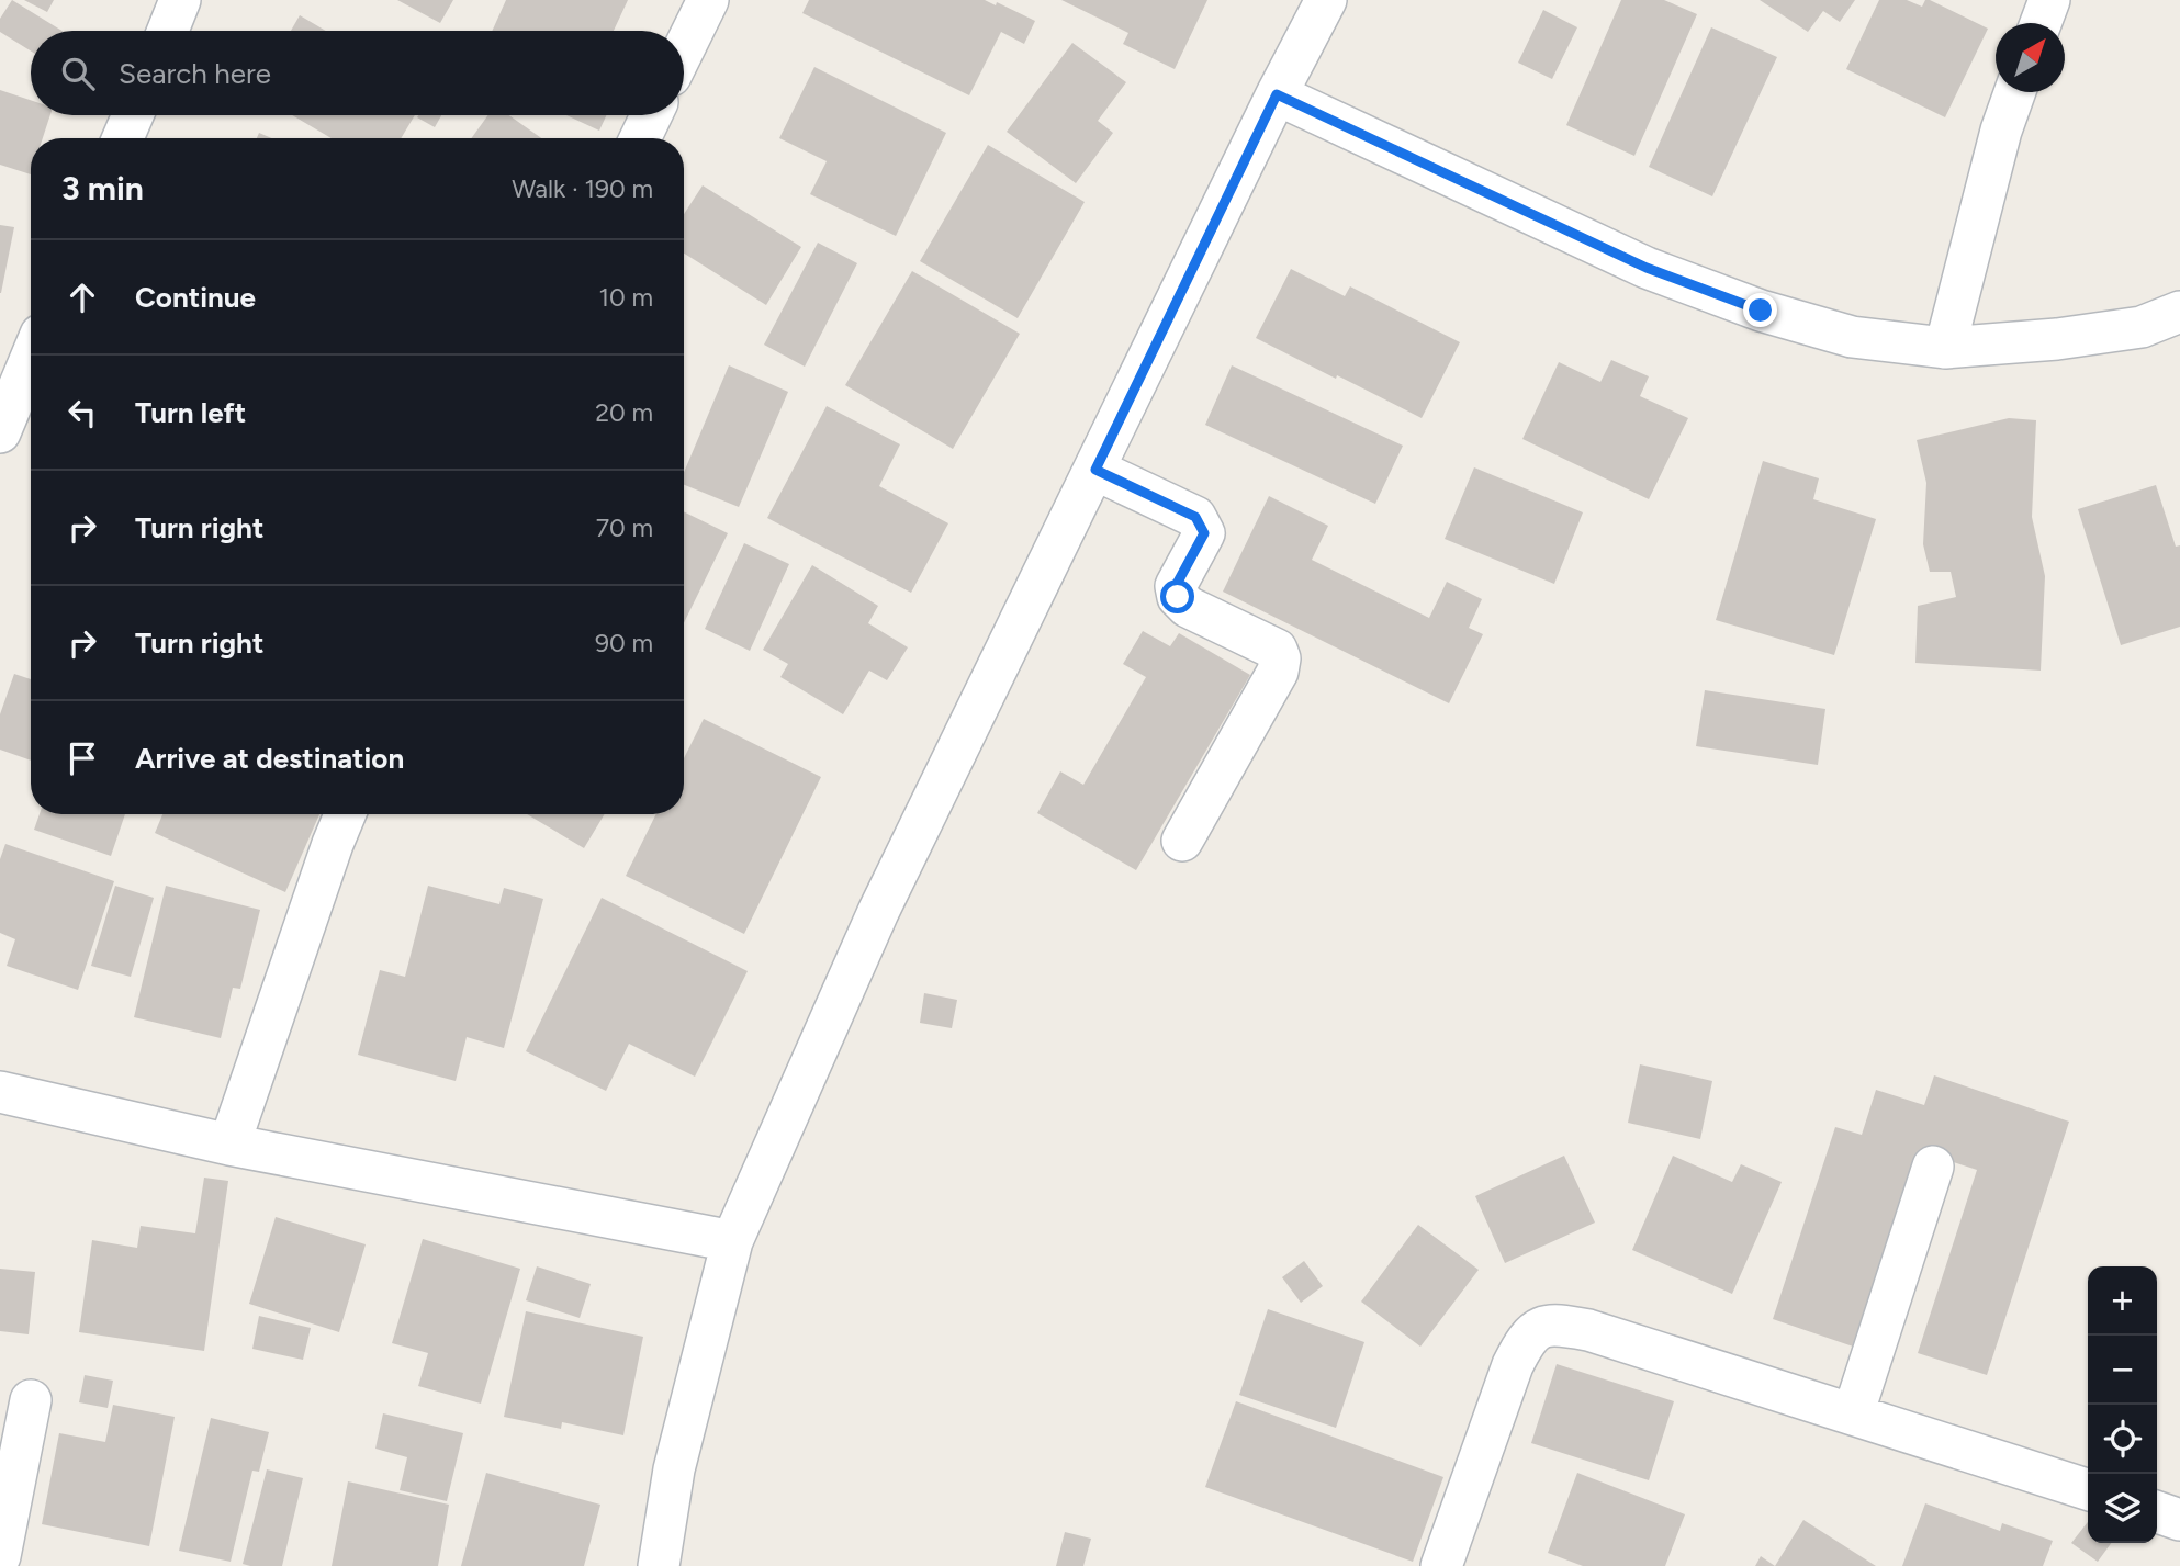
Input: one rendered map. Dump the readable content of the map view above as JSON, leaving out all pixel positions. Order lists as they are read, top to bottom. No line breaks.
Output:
{"north":"top right","page":{"search":"Search here","heading":["3 min","Walk · 190 m"],"list":[["Continue","10 m"],["Turn left","20 m"],["Turn right","70 m"],["Turn right","90 m"],"Arrive at destination"],"map_buttons":["+","−"]}}
